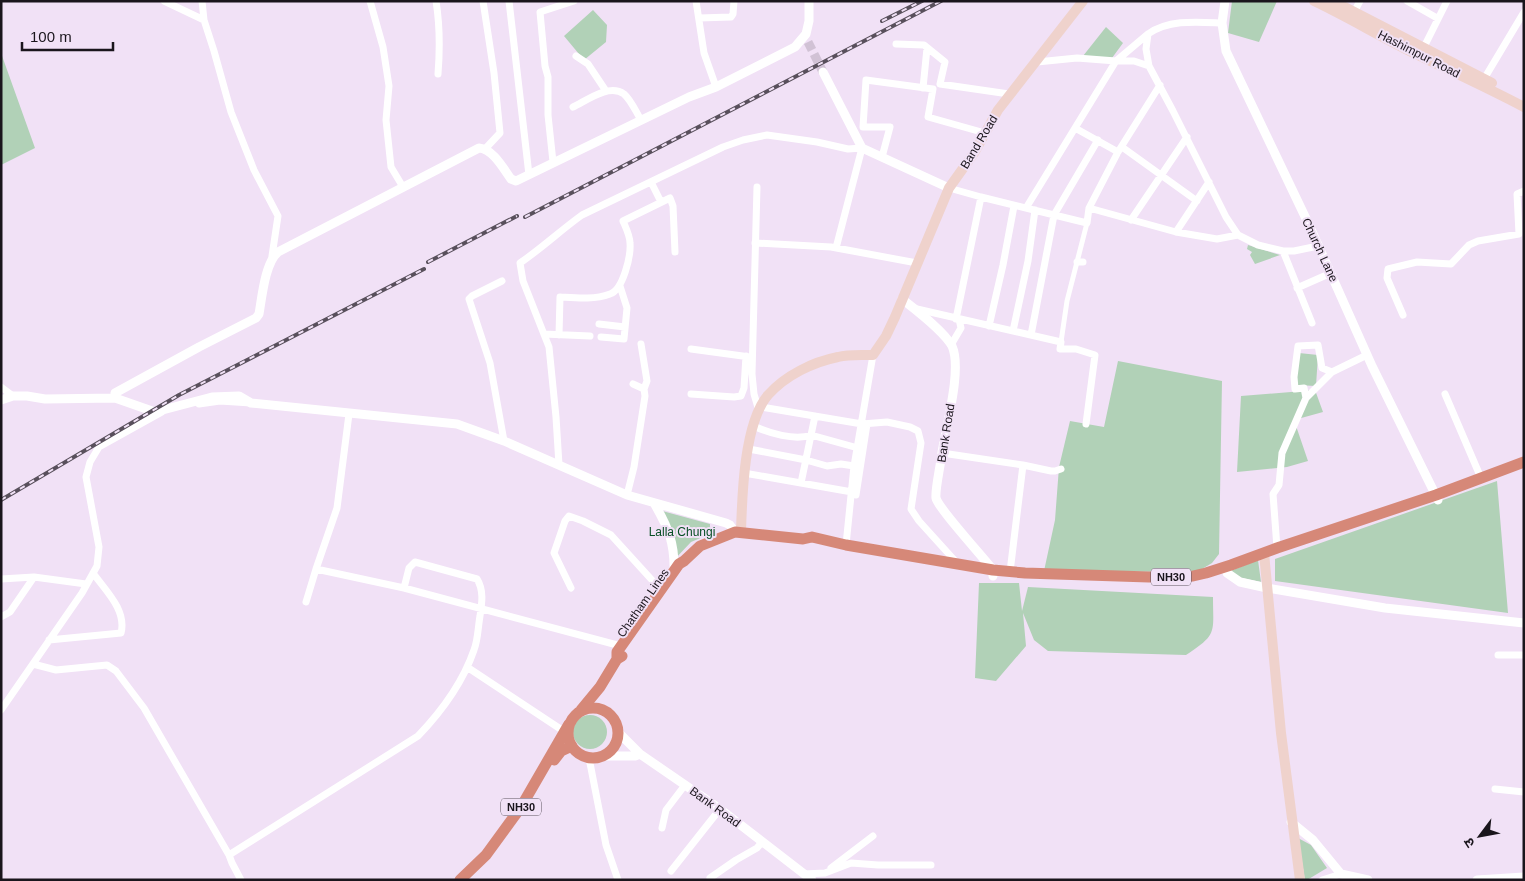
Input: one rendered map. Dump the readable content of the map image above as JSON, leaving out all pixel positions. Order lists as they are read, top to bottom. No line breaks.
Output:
{"streets":{"highway":["NH30","Chatham Lines"],"main road":["Hashimpur Road","Band Road"],"street":["Church Lane","Bank Road"]},"crossings":[["Church Lane","NH30"],["Bank Road","NH30"],["Bank Road","Chatham Lines"],["NH30","Chatham Lines"]],"parks":["Lalla Chungi"],"scale_bar":"100 m","north":"bottom left"}
